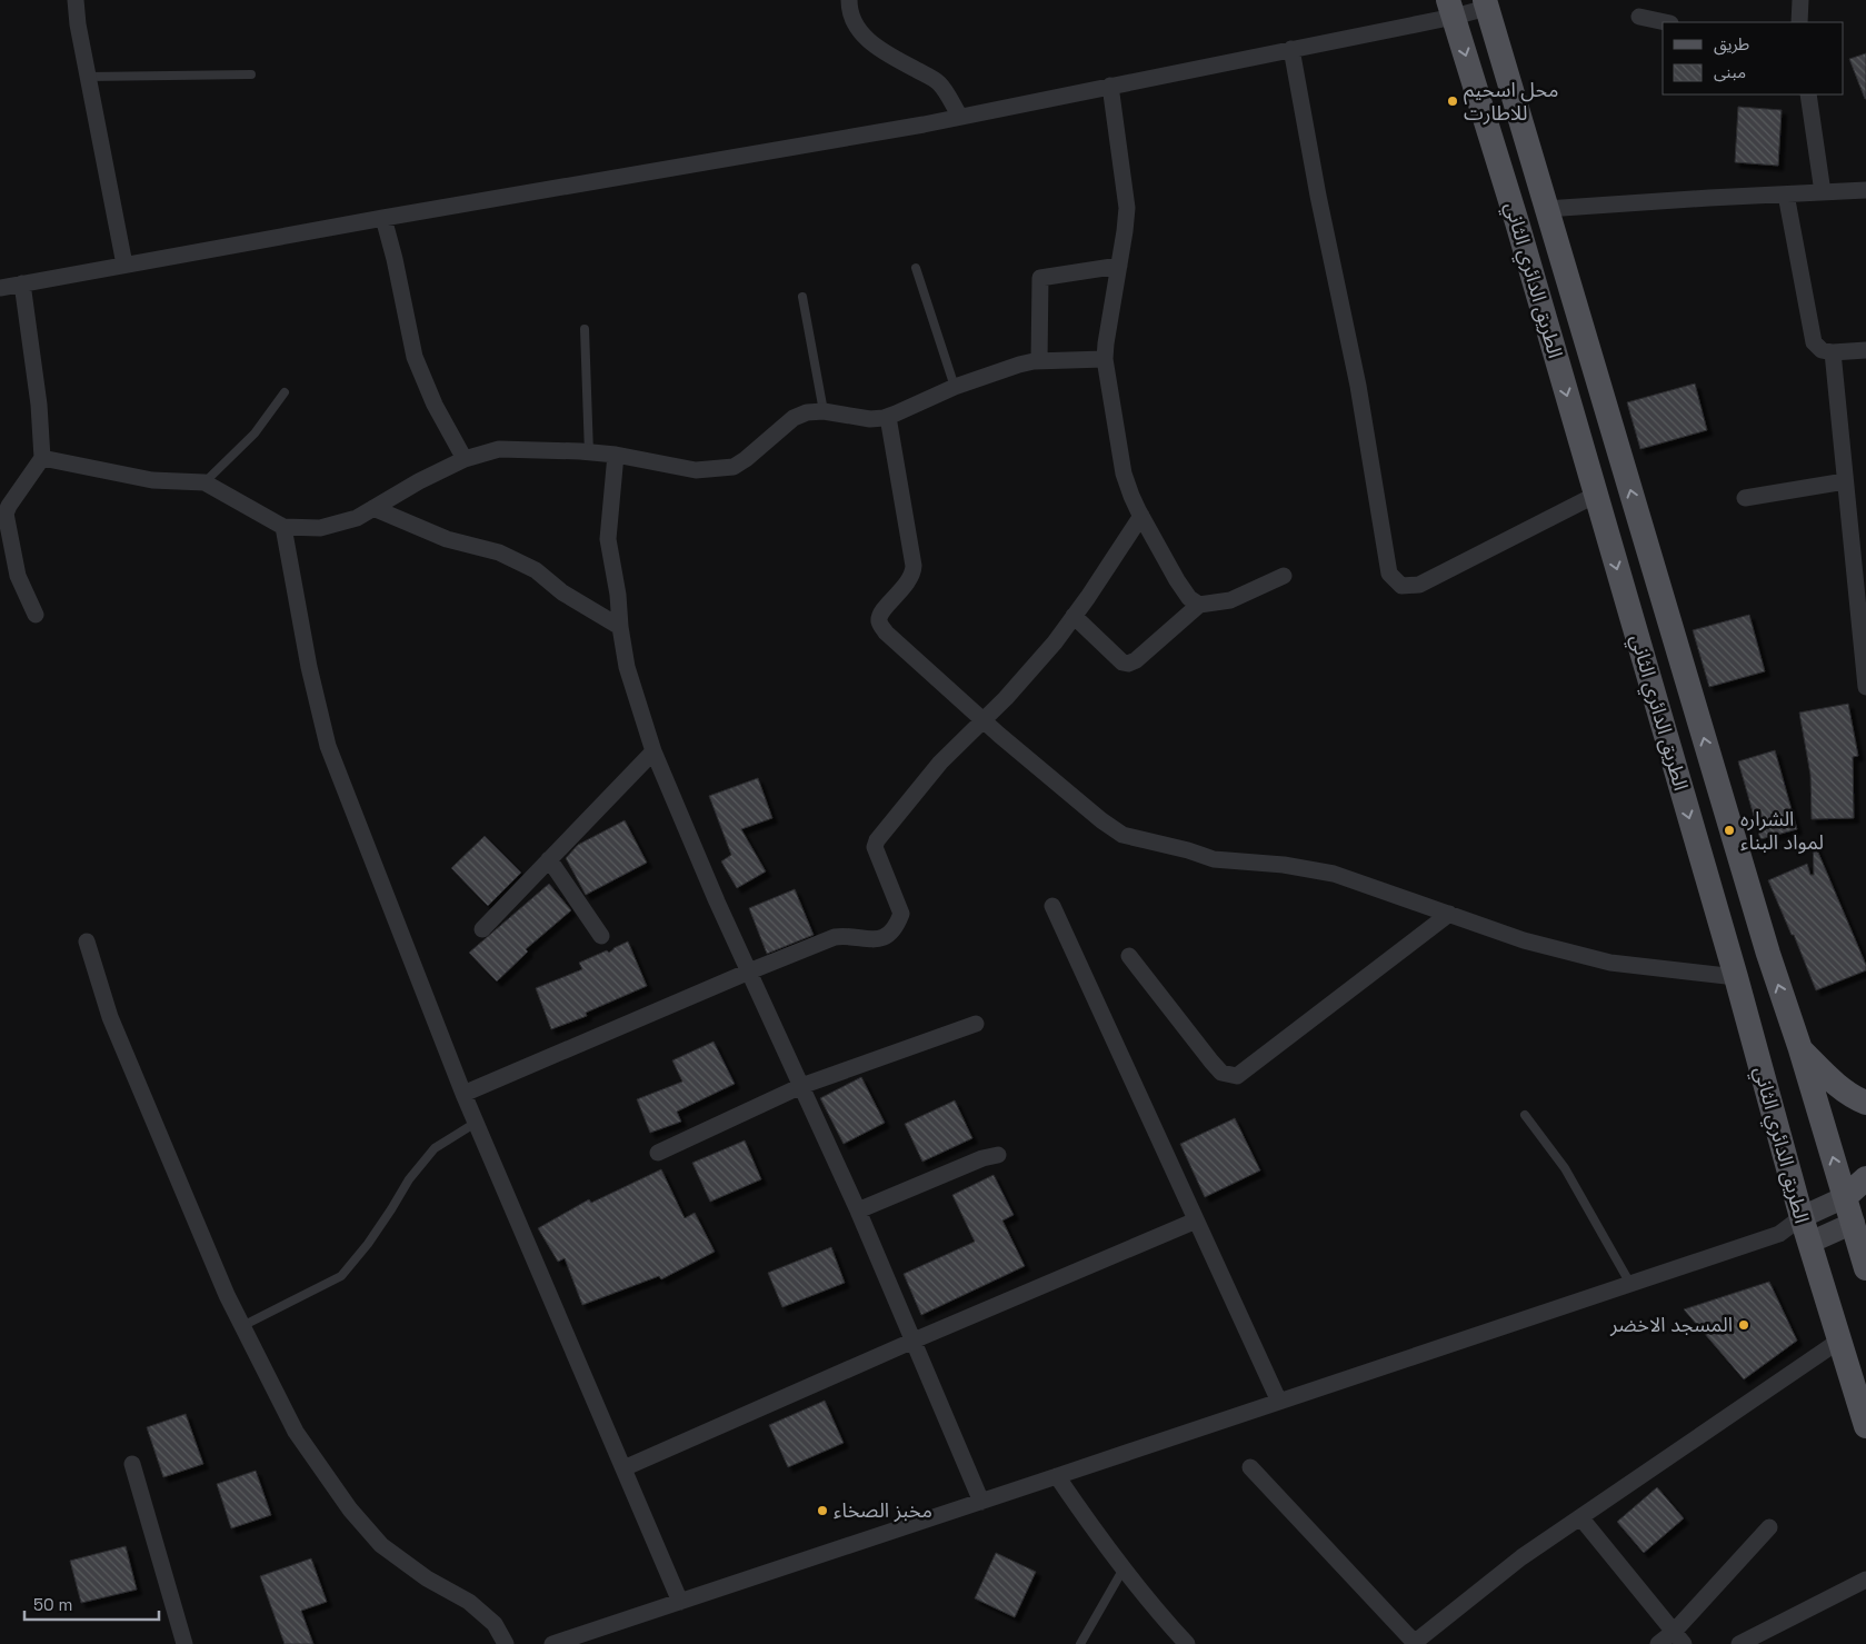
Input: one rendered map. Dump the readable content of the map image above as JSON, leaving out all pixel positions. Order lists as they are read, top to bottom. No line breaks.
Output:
{"streets":{"main road":["الطريق الدائري الثاني"]},"places":["محل اسحيم للاطارت","الشراره لمواد البناء","المسجد الاخضر","مخبز الصخاء"],"legend":["طريق","مبنى"],"scale_bar":"50 m"}
